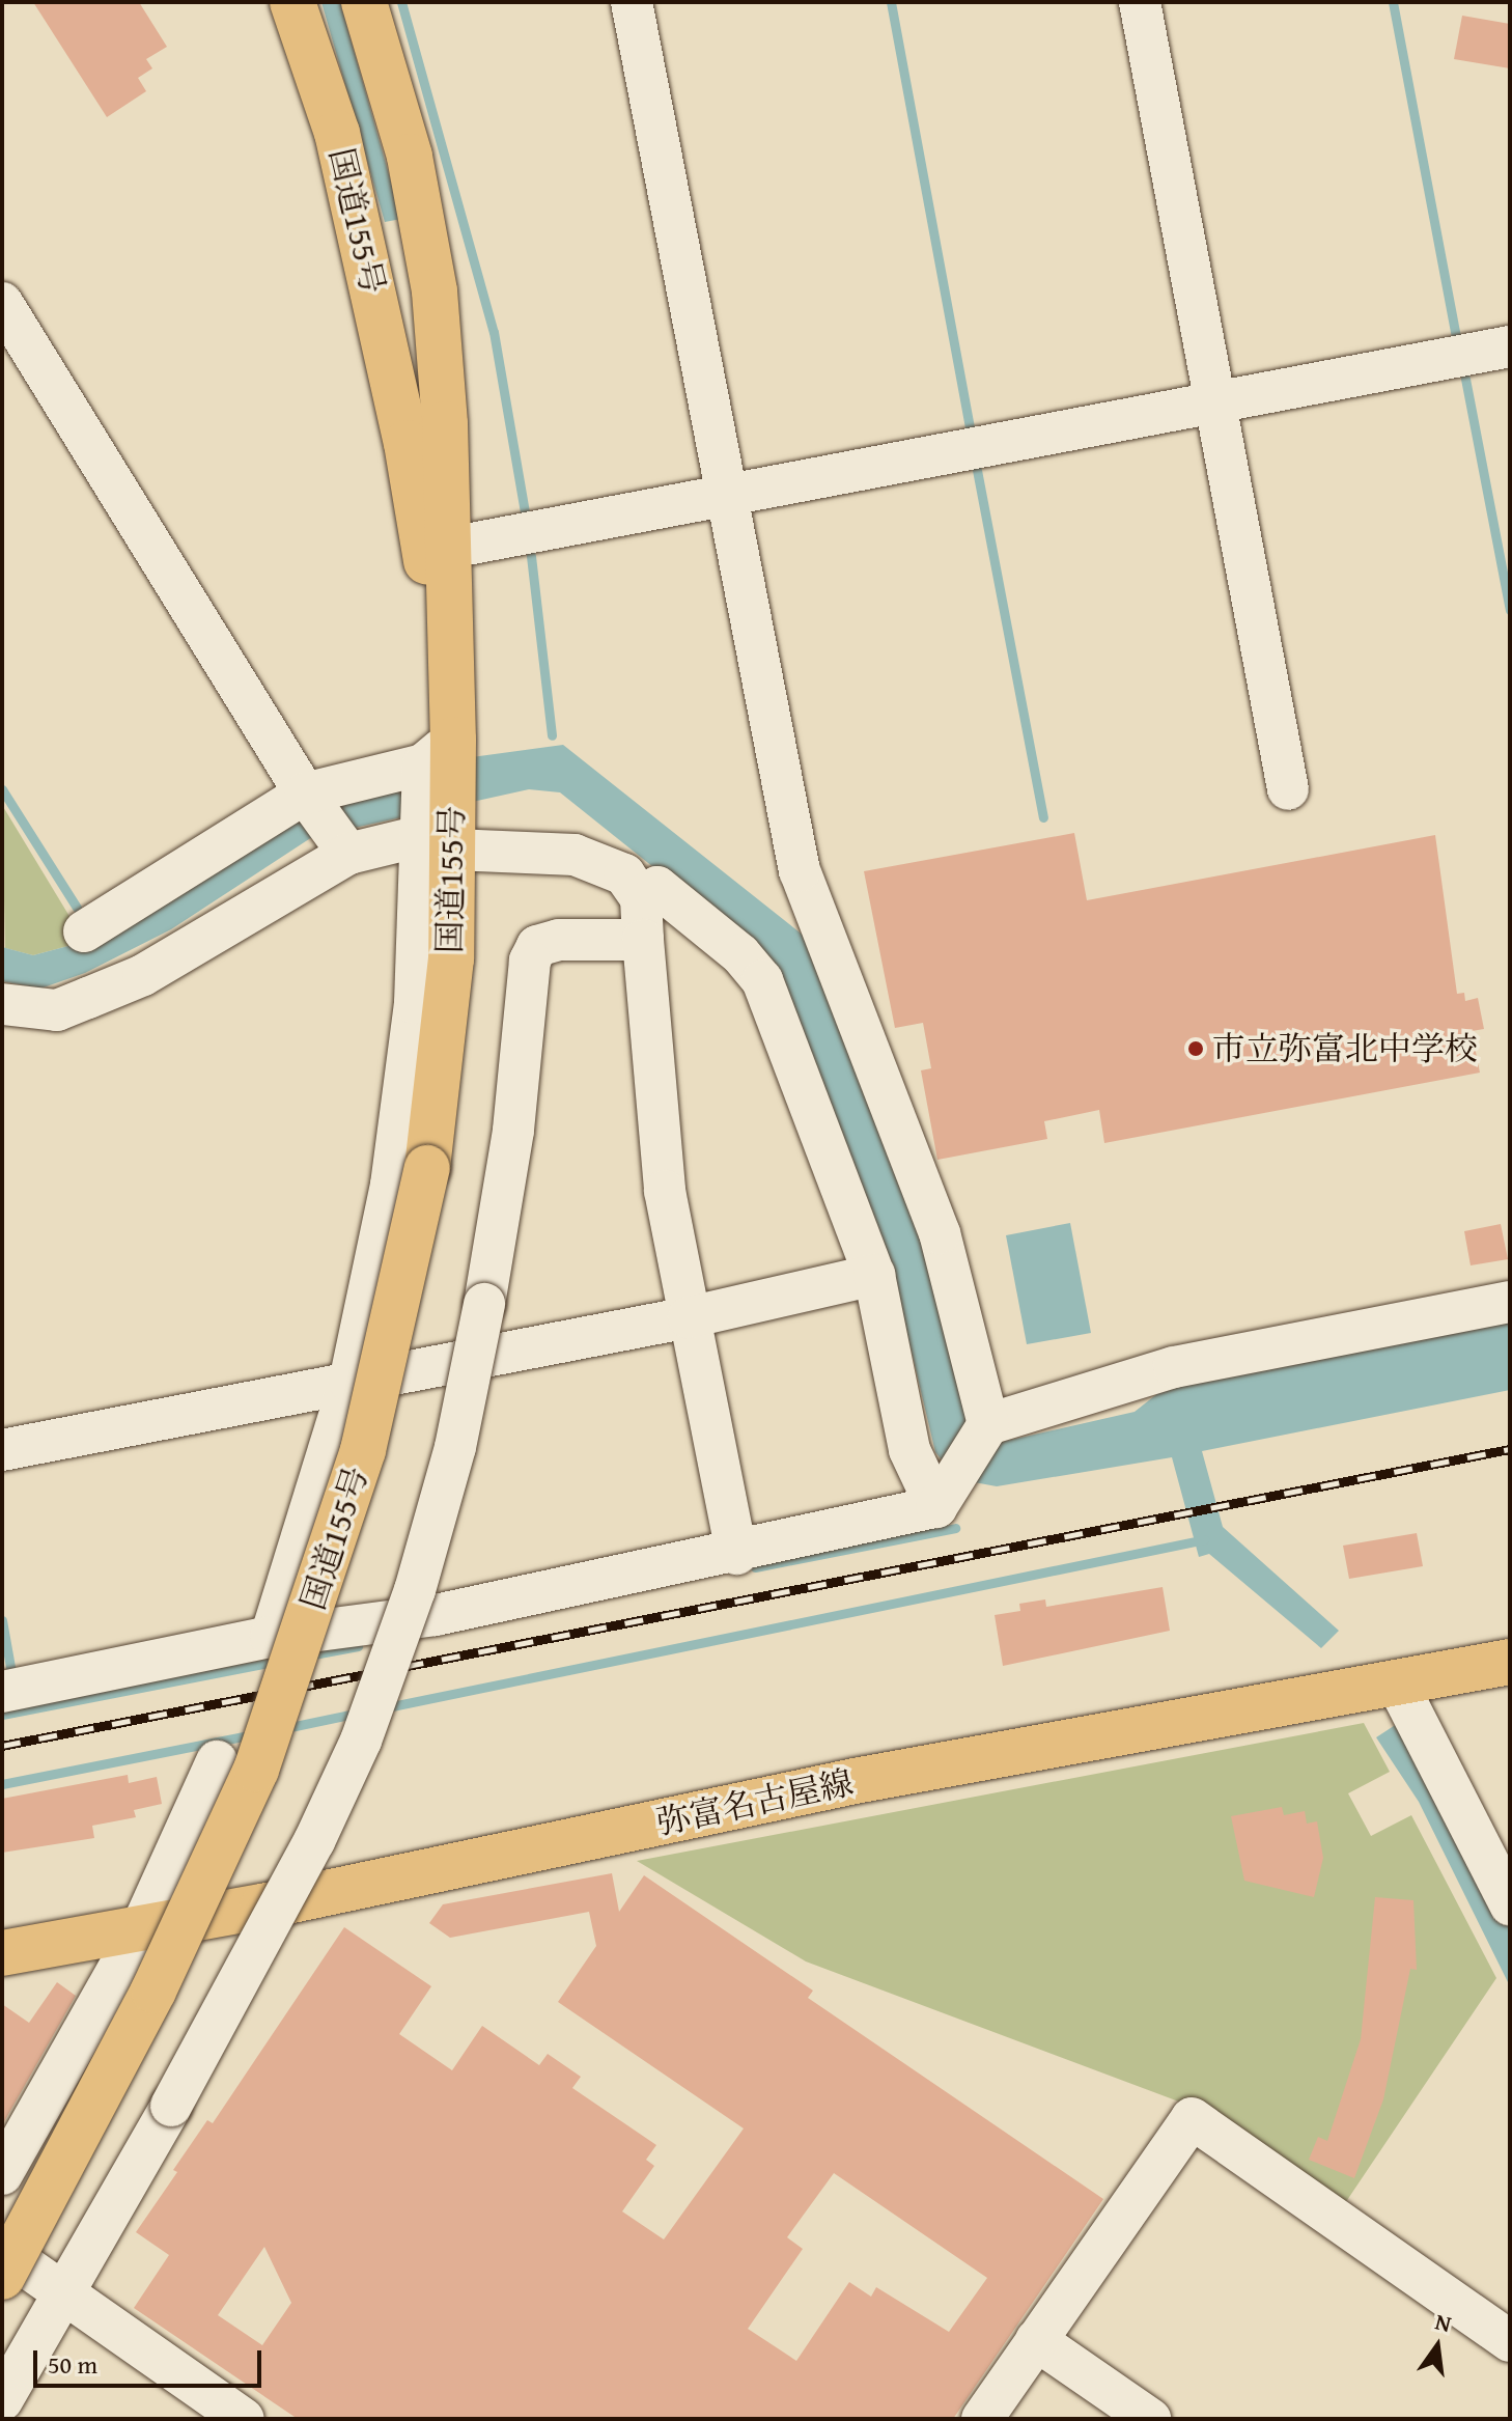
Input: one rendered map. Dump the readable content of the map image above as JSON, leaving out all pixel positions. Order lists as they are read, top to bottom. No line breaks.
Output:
{"streets":{"main road":["国道155号","弥富名古屋線"]},"places":["市立弥富北中学校"],"scale_bar":"50 m","north":"top"}
